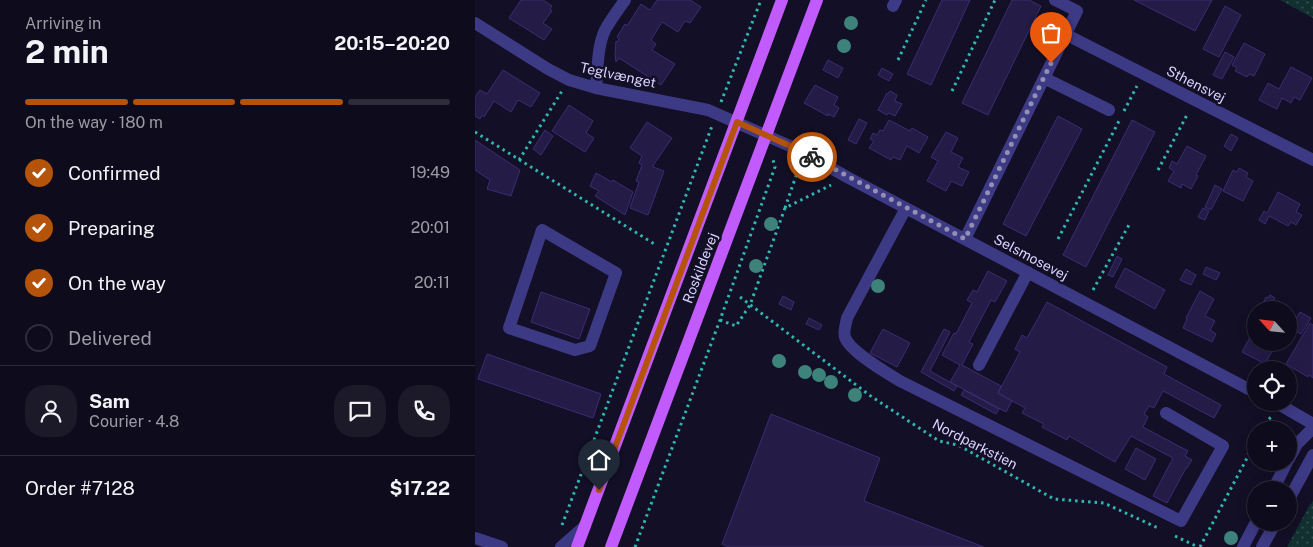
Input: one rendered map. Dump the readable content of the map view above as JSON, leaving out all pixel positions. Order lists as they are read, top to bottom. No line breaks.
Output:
{"streets":{"main road":["Roskildevej"],"street":["Teglvænget","Sthensvej","Selsmosevej"],"path":["Nordparkstien"]},"crossings":[["Teglvænget","Selsmosevej"],["Teglvænget","Roskildevej"],["Selsmosevej","Roskildevej"]],"north":"top left","page":{"heading":["2 min","Arriving in","20:15–20:20"],"panel":["Sam","Courier · 4.8","Order #7128","$17.22"],"bar":"On the way · 180 m","list":[["Confirmed","19:49"],["Preparing","20:01"],["On the way","20:11"],"Delivered"],"map_buttons":["+","−"]}}
